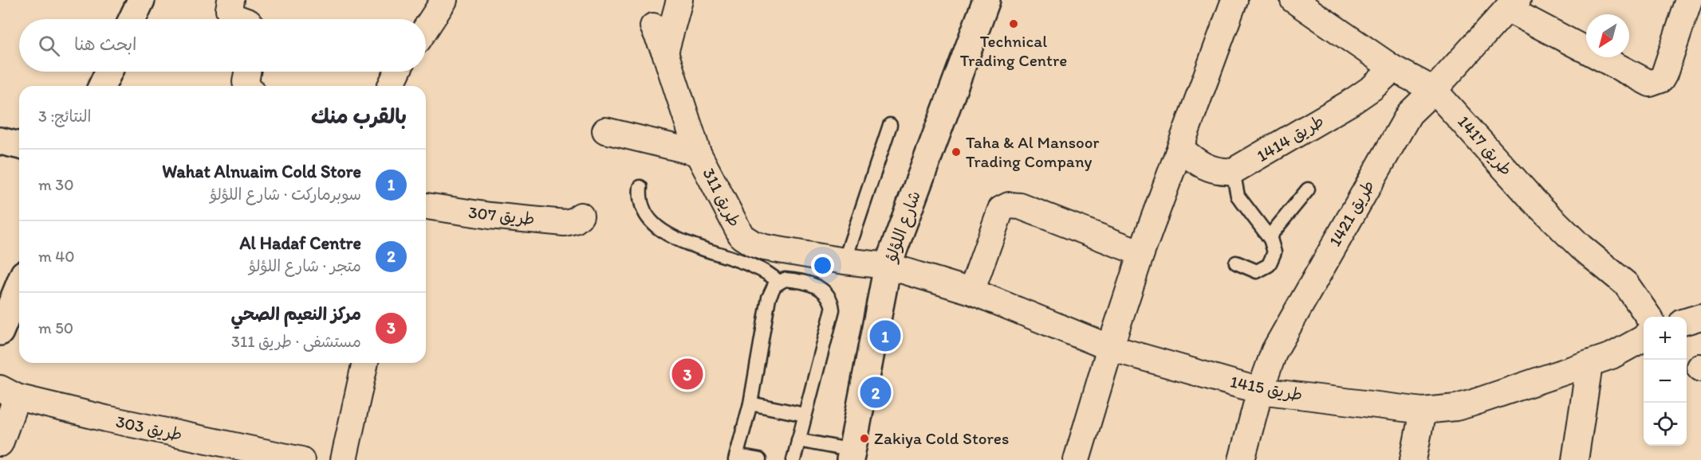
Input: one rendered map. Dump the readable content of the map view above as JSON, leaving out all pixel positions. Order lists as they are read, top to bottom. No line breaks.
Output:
{"streets":{"street":["طريق 1414","طريق 1417","طريق 311","طريق 1421","طريق 307","شارع اللؤلؤ","طريق 1415","طريق 303"]},"crossings":[["طريق 1414","طريق 1417"],["طريق 1417","طريق 1421"],["طريق 311","شارع اللؤلؤ"],["طريق 311","طريق 1415"],["طريق 1421","طريق 1415"],["شارع اللؤلؤ","طريق 1415"]],"places":["Technical Trading Centre","Taha & Al Mansoor Trading Company","Zakiya Cold Stores"],"north":"bottom left","page":{"search":"ابحث هنا","heading":["بالقرب منك","النتائج: 3"],"list":[{"mark":"1","name":"Wahat Alnuaim Cold Store","note":"سوبرماركت · شارع اللؤلؤ","value":"30 m"},{"mark":"2","name":"Al Hadaf Centre","note":"متجر · شارع اللؤلؤ","value":"40 m"},{"mark":"3","name":"مركز النعيم الصحي","note":"مستشفى · طريق 311","value":"50 m"}],"map_buttons":["+","−"],"pins":["1","3","2"]}}
